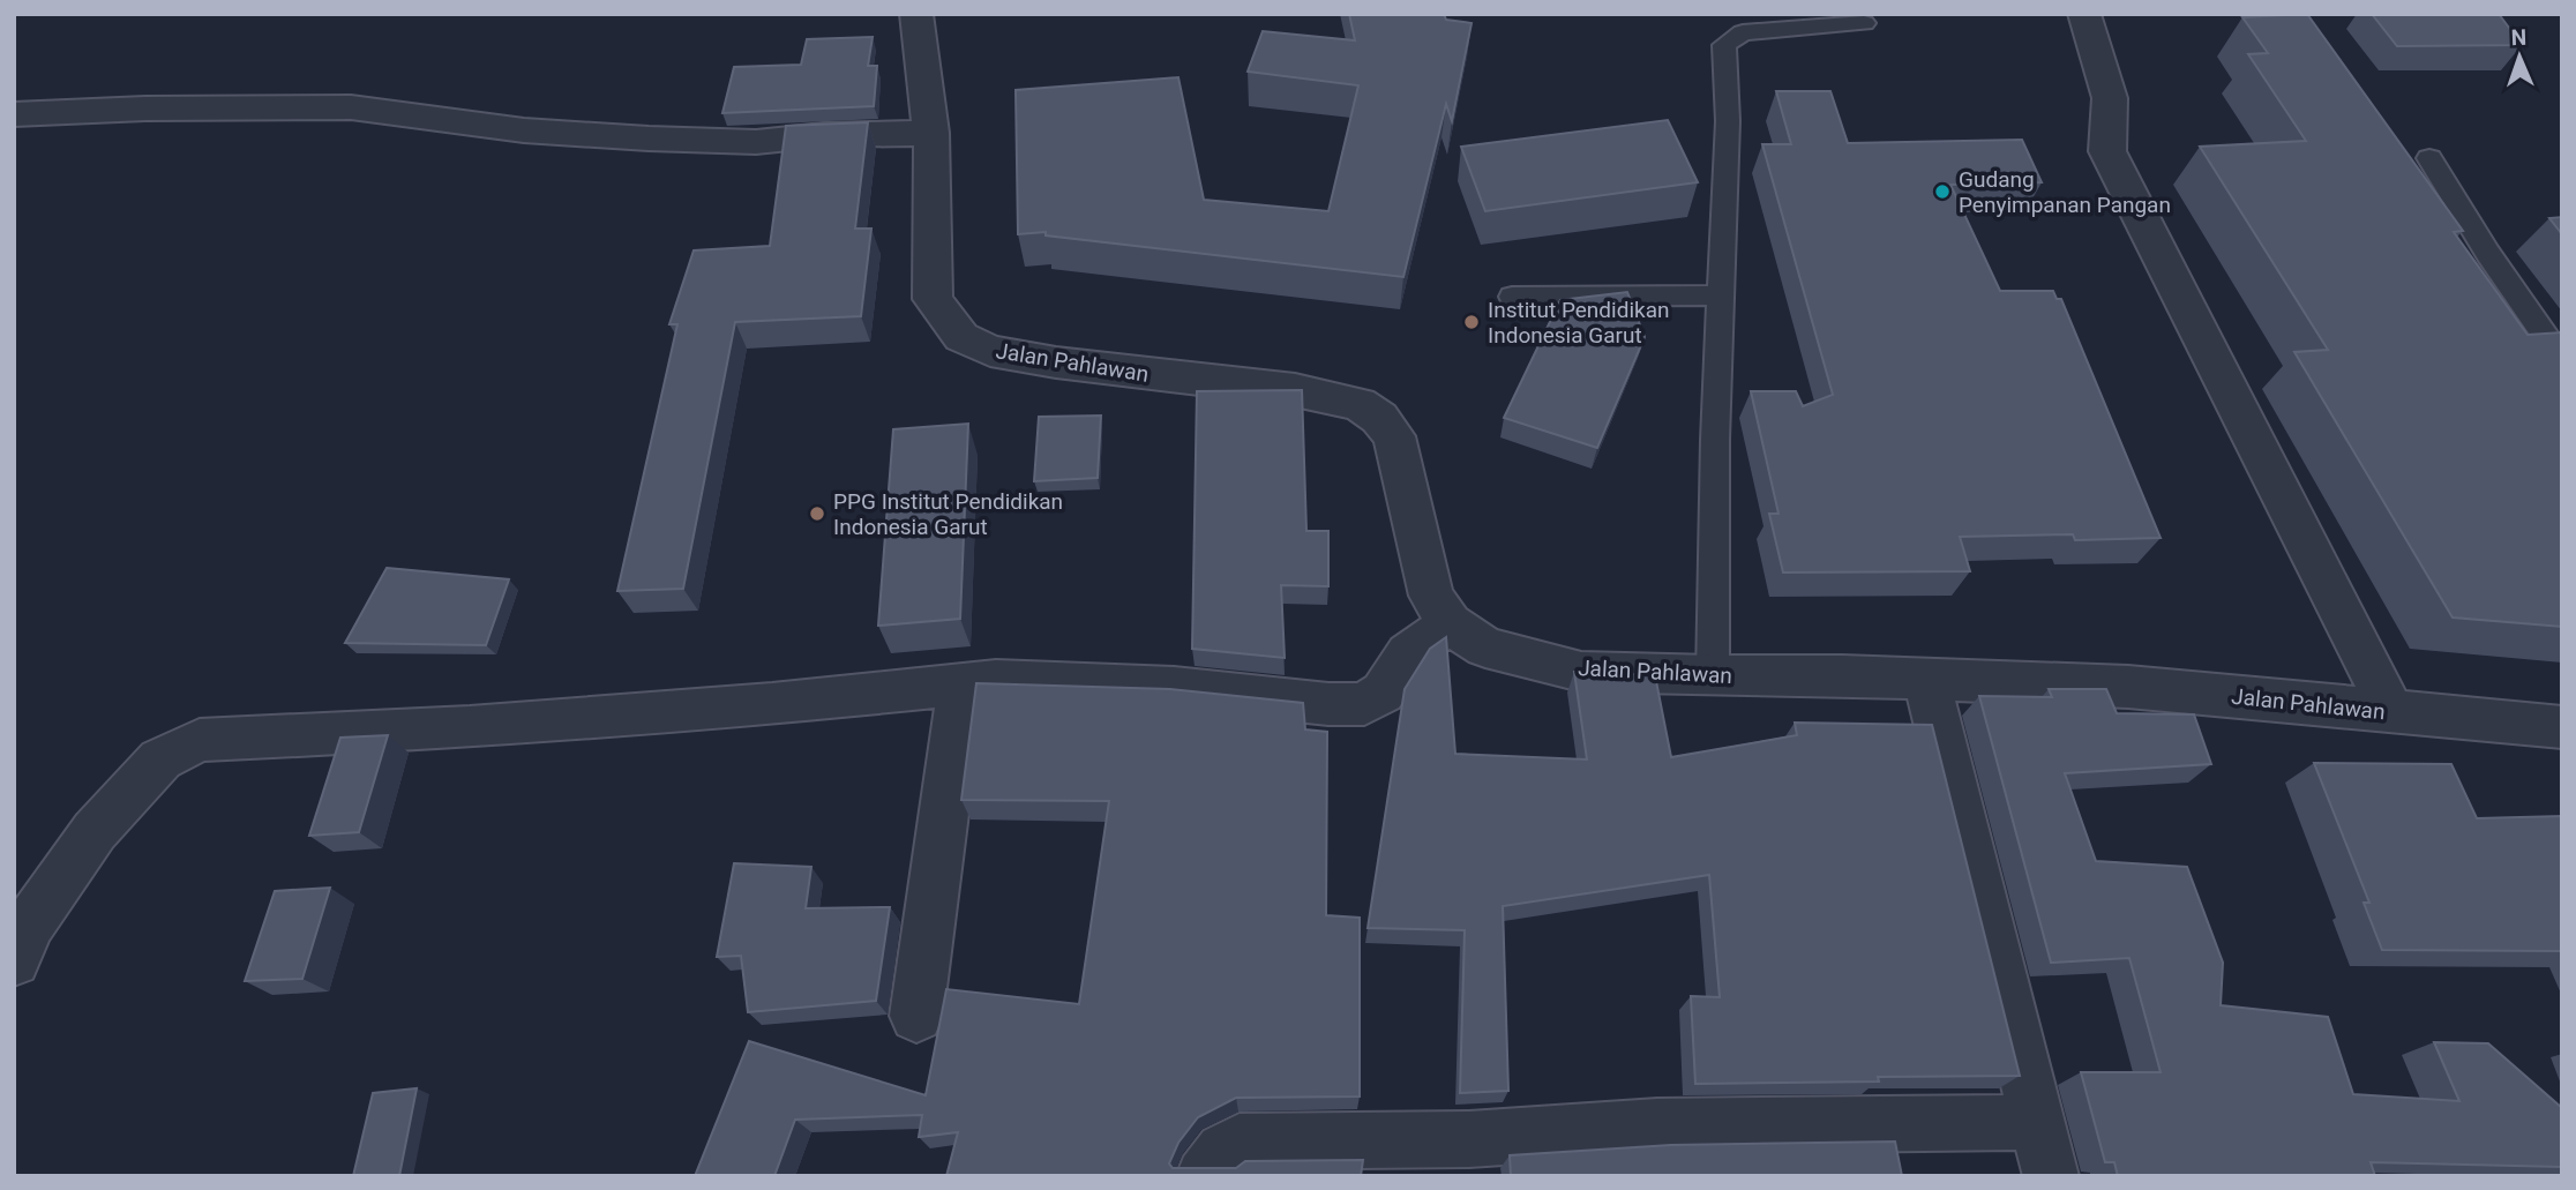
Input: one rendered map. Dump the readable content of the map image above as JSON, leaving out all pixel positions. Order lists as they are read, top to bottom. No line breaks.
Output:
{"streets":{"street":["Jalan Pahlawan"]},"places":["Gudang Penyimpanan Pangan","Institut Pendidikan Indonesia Garut","PPG Institut Pendidikan Indonesia Garut"],"north":"top"}
